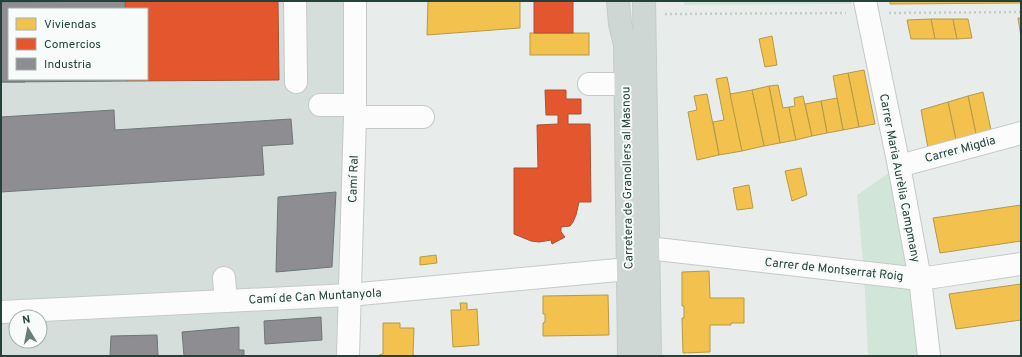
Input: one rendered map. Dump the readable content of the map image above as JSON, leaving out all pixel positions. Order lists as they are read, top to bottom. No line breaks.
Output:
{"streets":{"main road":["Carretera de Granollers al Masnou"],"street":["Carrer Migdia","Carrer Maria Aurèlia Campmany","Camí Ral","Carrer de Montserrat Roig","Camí de Can Muntanyola"]},"crossings":[["Carrer Migdia","Carrer Maria Aurèlia Campmany"],["Carretera de Granollers al Masnou","Carrer de Montserrat Roig"],["Carretera de Granollers al Masnou","Camí de Can Muntanyola"],["Carrer Maria Aurèlia Campmany","Carrer de Montserrat Roig"],["Camí Ral","Camí de Can Muntanyola"]],"legend":["Viviendas","Comercios","Industria"],"north":"top"}
